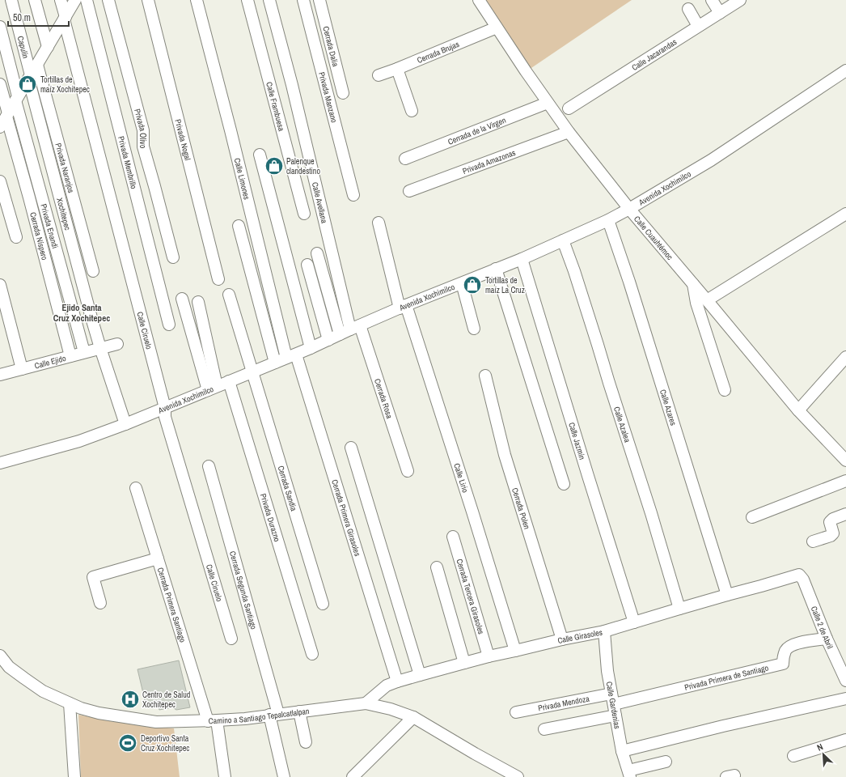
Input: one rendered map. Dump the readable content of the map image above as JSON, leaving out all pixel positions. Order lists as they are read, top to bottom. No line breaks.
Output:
{"streets":{"street":["Capulín","Cerrada Dalia","Cerrada Brujas","Calle Jacarandas","Privada Manzano","Calle Frambuesa","Privada Olivo","Cerrada de la Virgen","Privada Nogal","Privada Amazonas","Privada Membrillo","Privada Naranjos","Calle Limones","Avenida Xochimilco","Calle Avellana","Xochitepec","Privada Enandi","Cerrada Níspero","Calle Cuauhtémoc","Calle Ciruelo","Calle Ejido","Cerrada Rosa","Calle Azares","Calle Azalea","Calle Jazmín","Calle Lirio","Cerrada Sandia","Cerrada Polen","Privada Durazno","Cerrada Primera Girasoles","Cerrada Segunda Santiago","Cerrada Tercera Girasoles","Cerrada Primera Santiago","Calle 2 de Abril","Calle Girasoles","Privada Primera de Santiago","Privada Mendoza","Calle Gardenias","Camino a Santiago Tepalcatlalpan"]},"crossings":[["Capulín","Xochitepec"],["Cerrada Brujas","Calle Cuauhtémoc"],["Cerrada de la Virgen","Calle Cuauhtémoc"],["Privada Amazonas","Calle Cuauhtémoc"],["Calle Limones","Avenida Xochimilco"],["Calle Limones","Cerrada Primera Girasoles"],["Avenida Xochimilco","Calle Avellana"],["Avenida Xochimilco","Calle Cuauhtémoc"],["Avenida Xochimilco","Calle Ciruelo"],["Avenida Xochimilco","Cerrada Rosa"],["Avenida Xochimilco","Calle Azares"],["Avenida Xochimilco","Calle Azalea"],["Avenida Xochimilco","Calle Jazmín"],["Avenida Xochimilco","Calle Lirio"],["Avenida Xochimilco","Cerrada Sandia"],["Avenida Xochimilco","Privada Durazno"],["Avenida Xochimilco","Cerrada Primera Girasoles"],["Calle Avellana","Cerrada Rosa"],["Xochitepec","Calle Ejido"],["Privada Enandi","Calle Ejido"],["Cerrada Níspero","Calle Ejido"],["Calle Azares","Calle Girasoles"],["Calle Azalea","Calle Girasoles"],["Calle Jazmín","Calle Girasoles"],["Calle Lirio","Calle Girasoles"],["Cerrada Polen","Calle Girasoles"],["Cerrada Primera Girasoles","Calle Girasoles"],["Cerrada Segunda Santiago","Camino a Santiago Tepalcatlalpan"],["Cerrada Tercera Girasoles","Calle Girasoles"],["Cerrada Primera Santiago","Camino a Santiago Tepalcatlalpan"],["Calle 2 de Abril","Calle Girasoles"],["Calle 2 de Abril","Privada Primera de Santiago"],["Calle Girasoles","Calle Gardenias"],["Calle Girasoles","Camino a Santiago Tepalcatlalpan"],["Privada Primera de Santiago","Privada Mendoza"],["Privada Primera de Santiago","Calle Gardenias"],["Privada Mendoza","Calle Gardenias"]],"districts":["Ejido Santa Cruz Xochitepec"],"places":{"shop":["Tortillas de maíz Xochitepec","Palenque clandestino","Tortillas de maíz La Cruz"],"hospital":["Centro de Salud Xochitepec"],"sports":["Deportivo Santa Cruz Xochitepec"]},"scale_bar":"50 m","north":"top left"}
